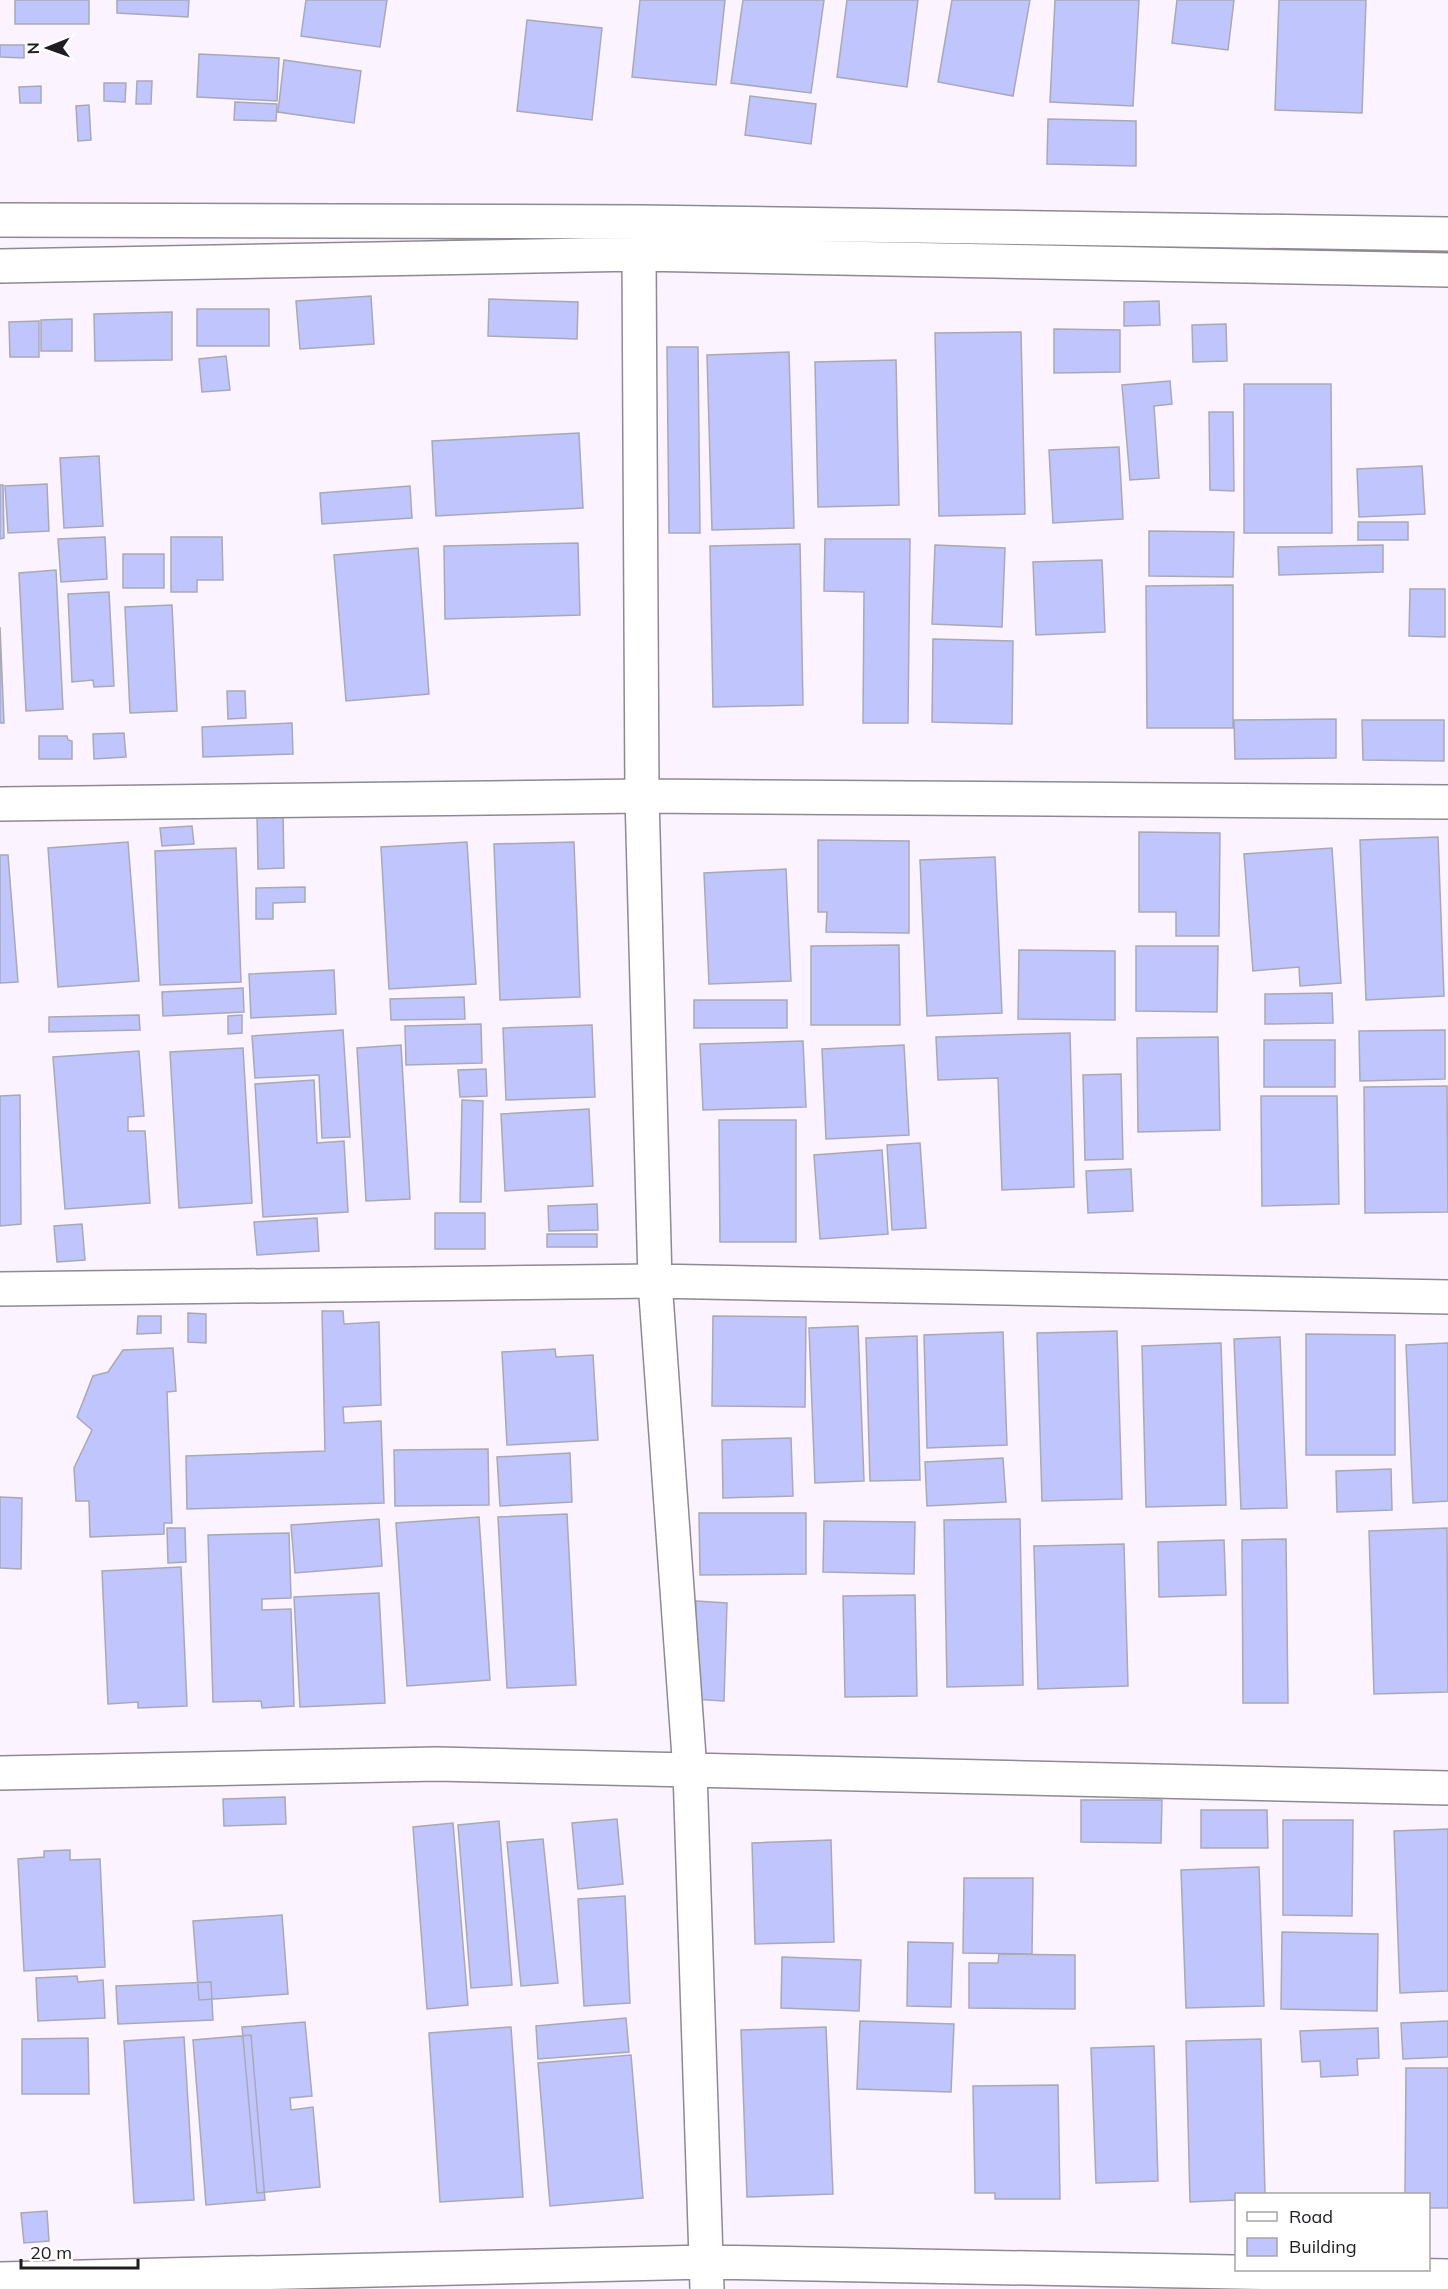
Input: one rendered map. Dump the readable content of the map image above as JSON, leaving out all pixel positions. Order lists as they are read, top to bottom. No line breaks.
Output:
{"legend":["Road","Building"],"scale_bar":"20 m","north":"left"}
